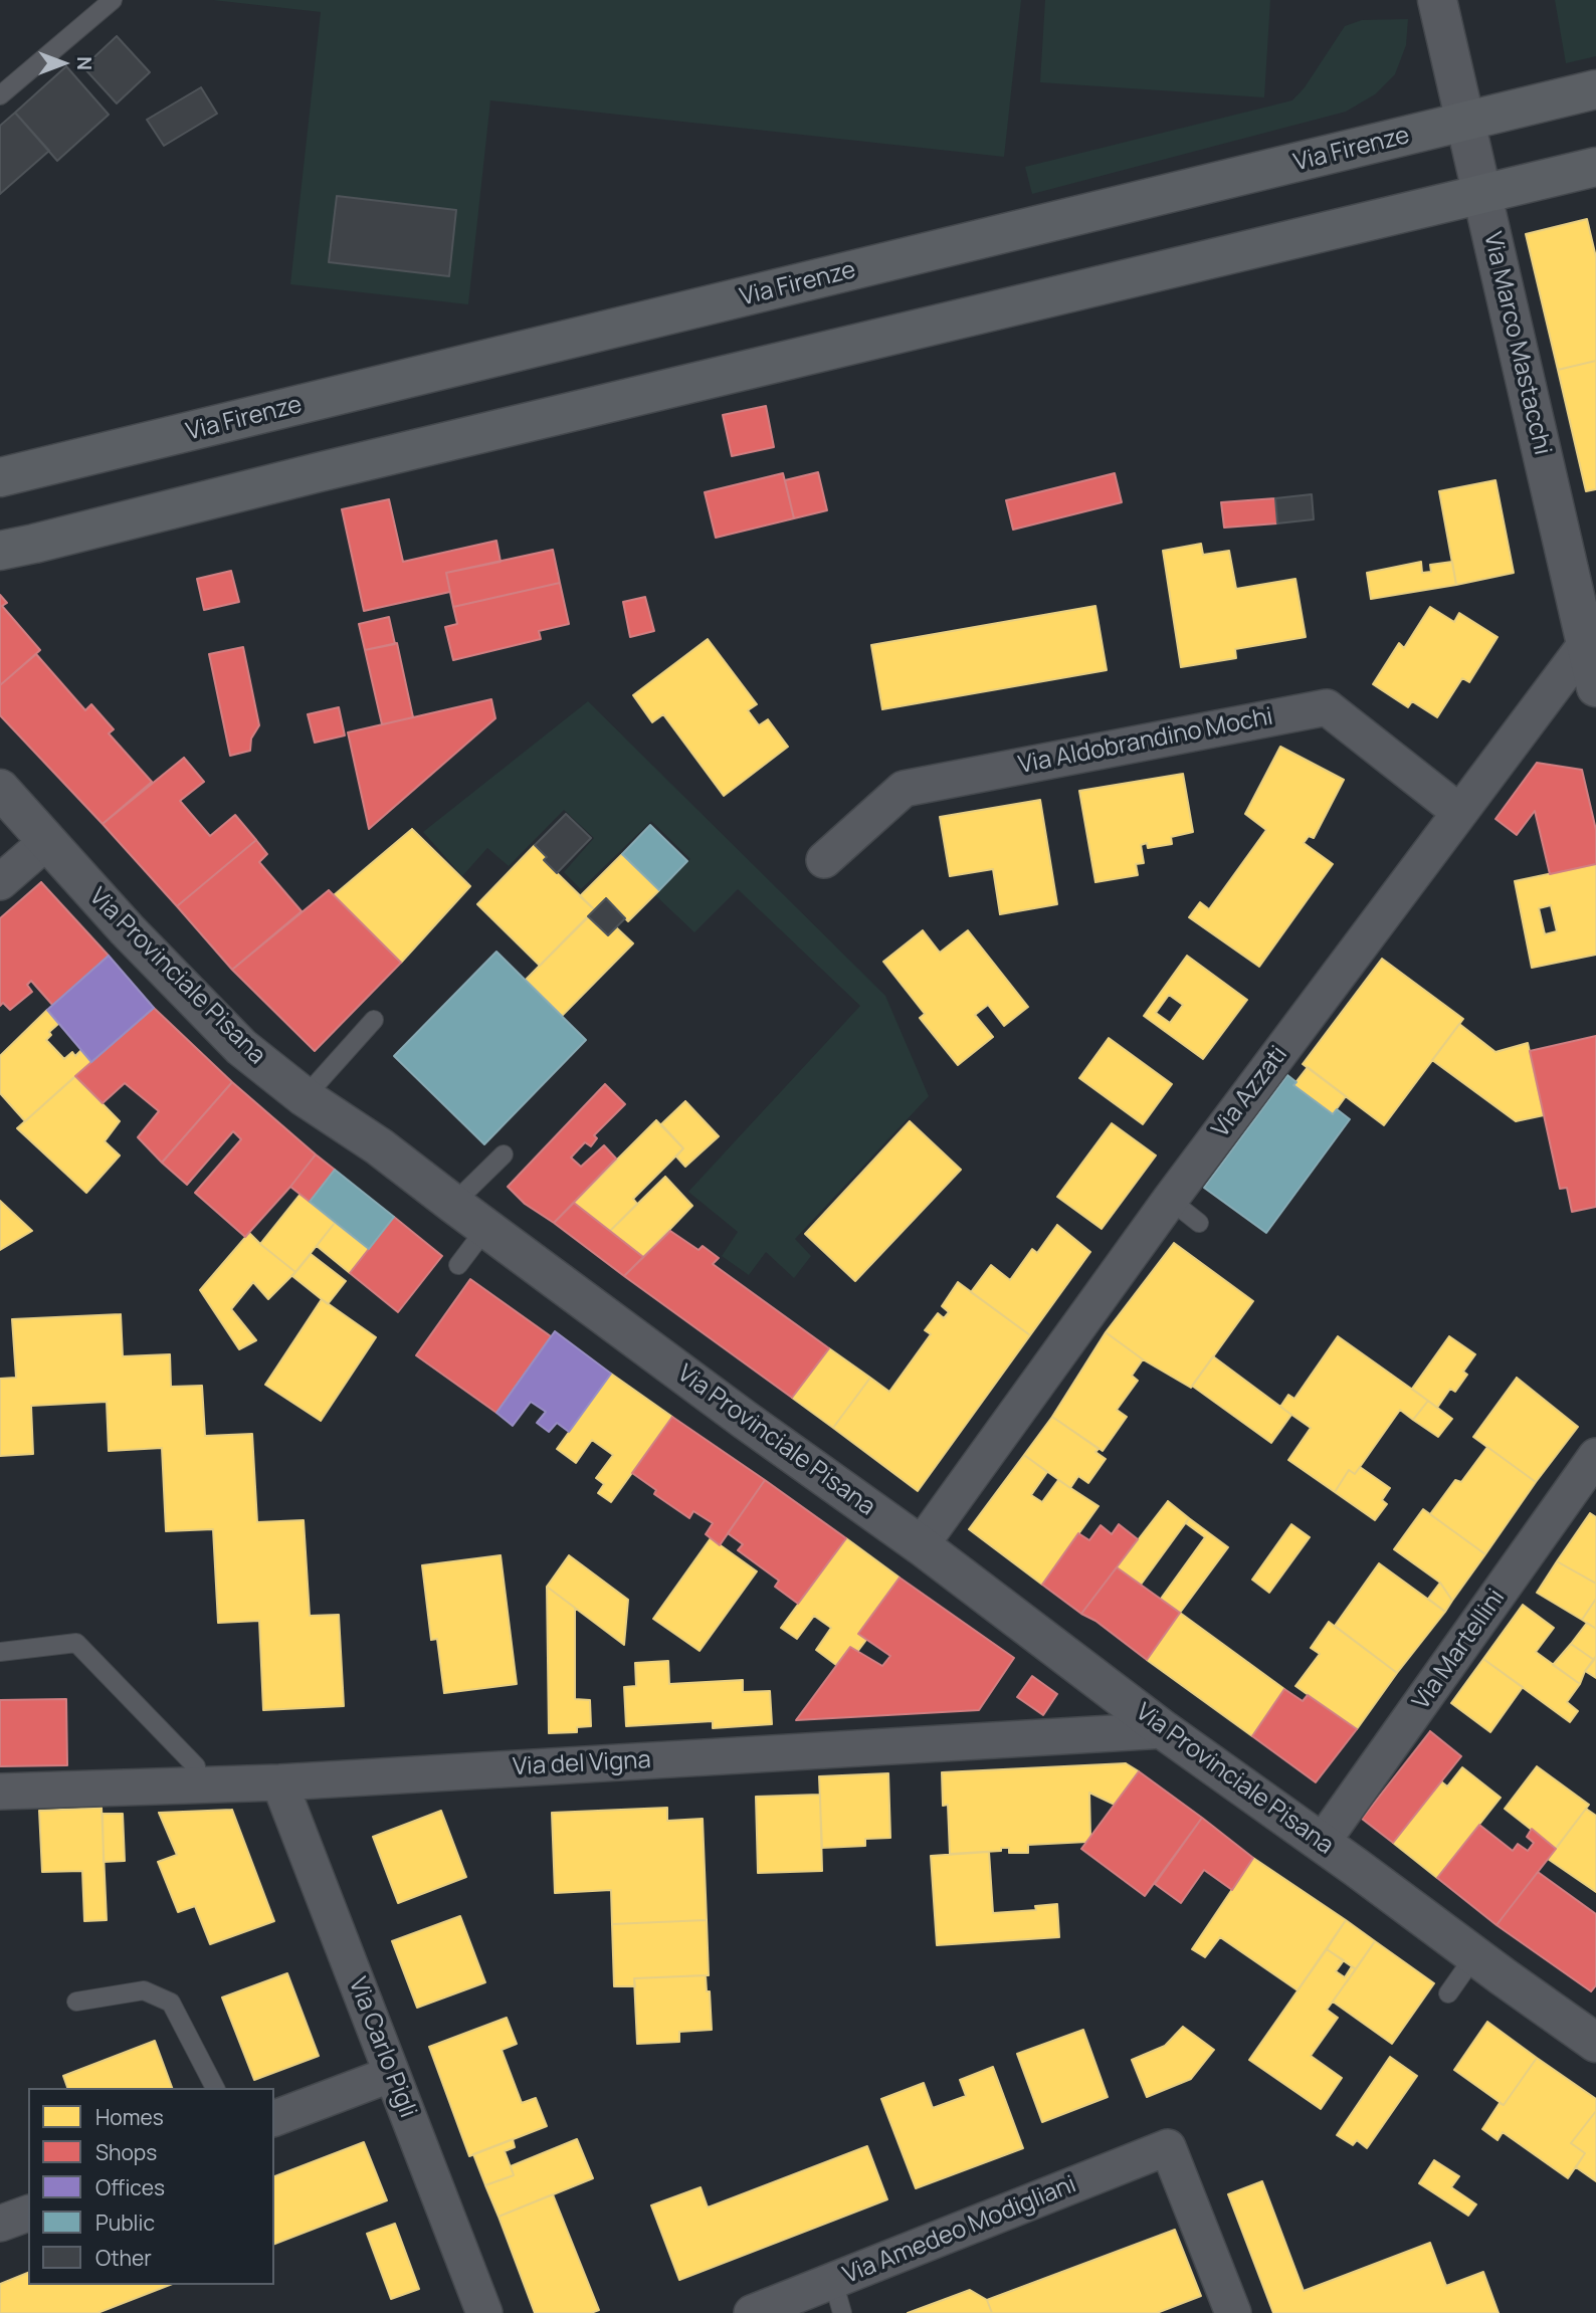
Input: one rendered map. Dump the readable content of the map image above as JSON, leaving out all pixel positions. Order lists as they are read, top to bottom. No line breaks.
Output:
{"streets":{"main road":["Via Firenze"],"street":["Via Marco Mastacchi","Via Aldobrandino Mochi","Via Provinciale Pisana","Via Azzati","Via Martellini","Via del Vigna","Via Carlo Pigli","Via Amedeo Modigliani"]},"crossings":[["Via Firenze","Via Marco Mastacchi"],["Via Marco Mastacchi","Via Azzati"],["Via Aldobrandino Mochi","Via Azzati"],["Via Provinciale Pisana","Via Azzati"],["Via Provinciale Pisana","Via Martellini"],["Via Provinciale Pisana","Via del Vigna"],["Via del Vigna","Via Carlo Pigli"]],"legend":["Homes","Shops","Offices","Public","Other"],"north":"right"}
